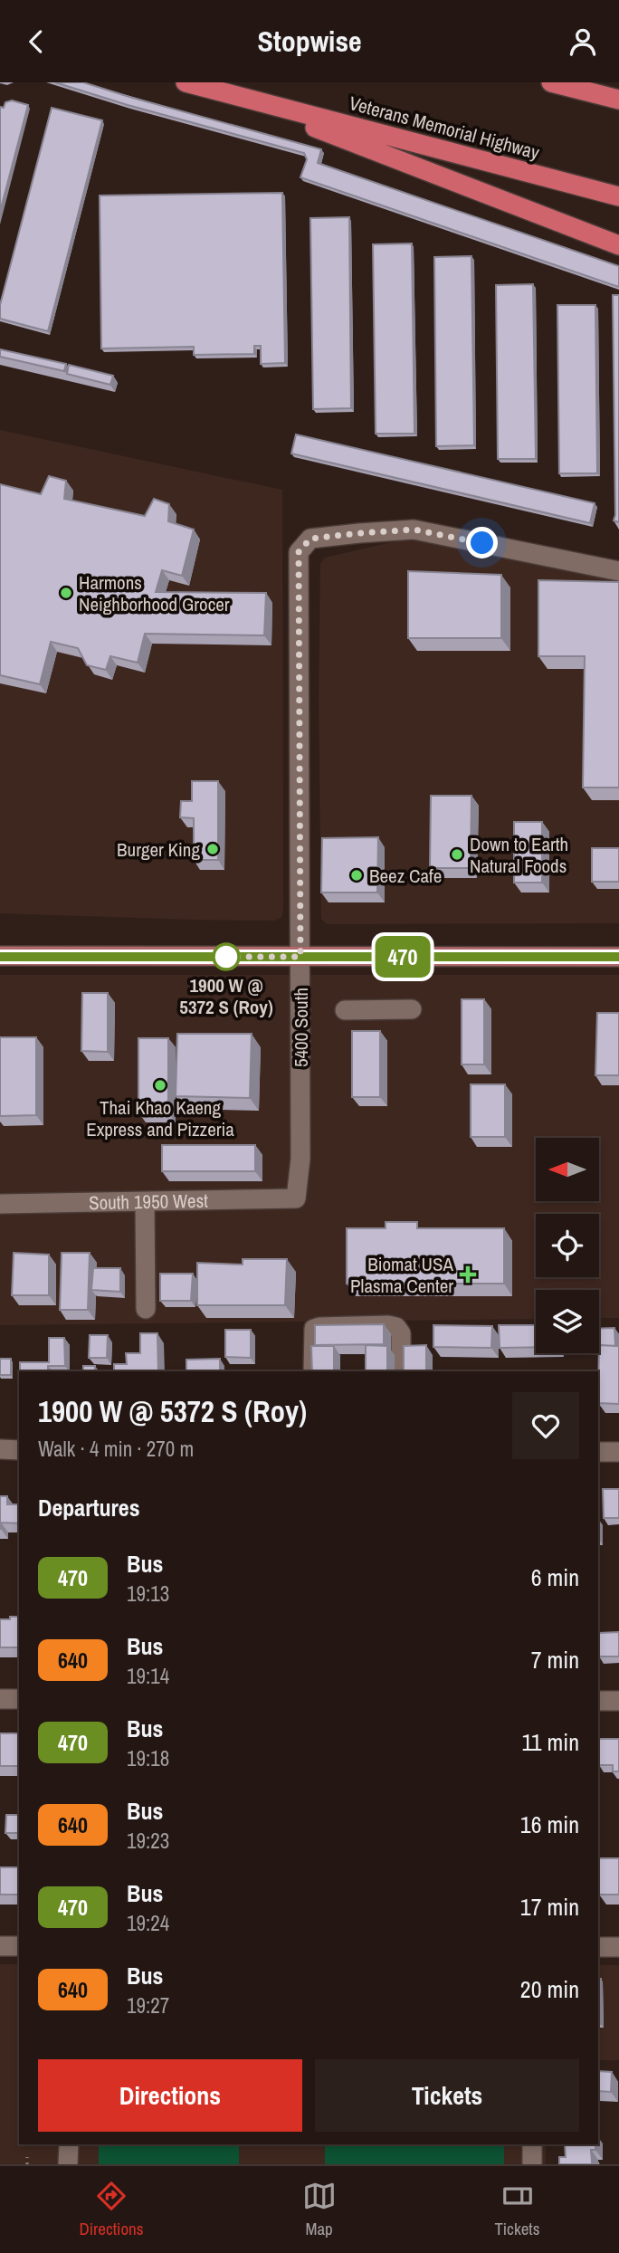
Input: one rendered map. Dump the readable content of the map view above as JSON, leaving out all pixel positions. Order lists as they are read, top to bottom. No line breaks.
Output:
{"streets":{"highway":["Veterans Memorial Highway"],"street":["5400 South","South 1950 West"]},"crossings":[["5400 South","South 1950 West"]],"places":{"other":["Harmons Neighborhood Grocer","Burger King","Down to Earth Natural Foods","Beez Cafe","1900 W @ 5372 S (Roy)","Thai Khao Kaeng Express and Pizzeria"],"health":["Biomat USA Plasma Center"]},"lines":["bus line 470"],"north":"left","page":{"header":"Stopwise","on_map":"470","heading":[["1900 W @ 5372 S (Roy)","Walk · 4 min · 270 m"],"Departures"],"list":[{"mark":"470","name":"Bus","note":"19:13","value":"6 min"},{"mark":"640","name":"Bus","note":"19:14","value":"7 min"},{"mark":"470","name":"Bus","note":"19:18","value":"11 min"},{"mark":"640","name":"Bus","note":"19:23","value":"16 min"},{"mark":"470","name":"Bus","note":"19:24","value":"17 min"},{"mark":"640","name":"Bus","note":"19:27","value":"20 min"}],"buttons":["Directions","Tickets"],"tabs":["Directions","Map","Tickets"]}}
